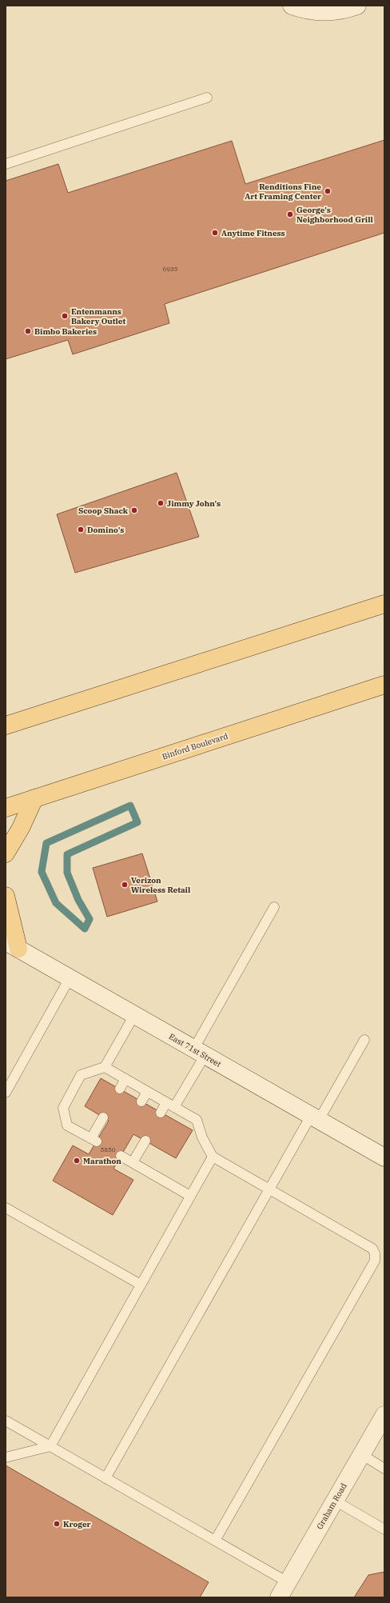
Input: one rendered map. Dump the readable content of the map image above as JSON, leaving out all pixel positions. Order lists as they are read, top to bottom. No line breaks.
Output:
{"streets":{"main road":["Binford Boulevard","East 71st Street","Graham Road"]},"places":["Renditions Fine Art Framing Center","George's Neighborhood Grill","Anytime Fitness","Entenmanns Bakery Outlet","Bimbo Bakeries","Jimmy John's","Scoop Shack","Domino's","Verizon Wireless Retail","Marathon","Kroger"],"house_numbers":["6935","5850"]}
